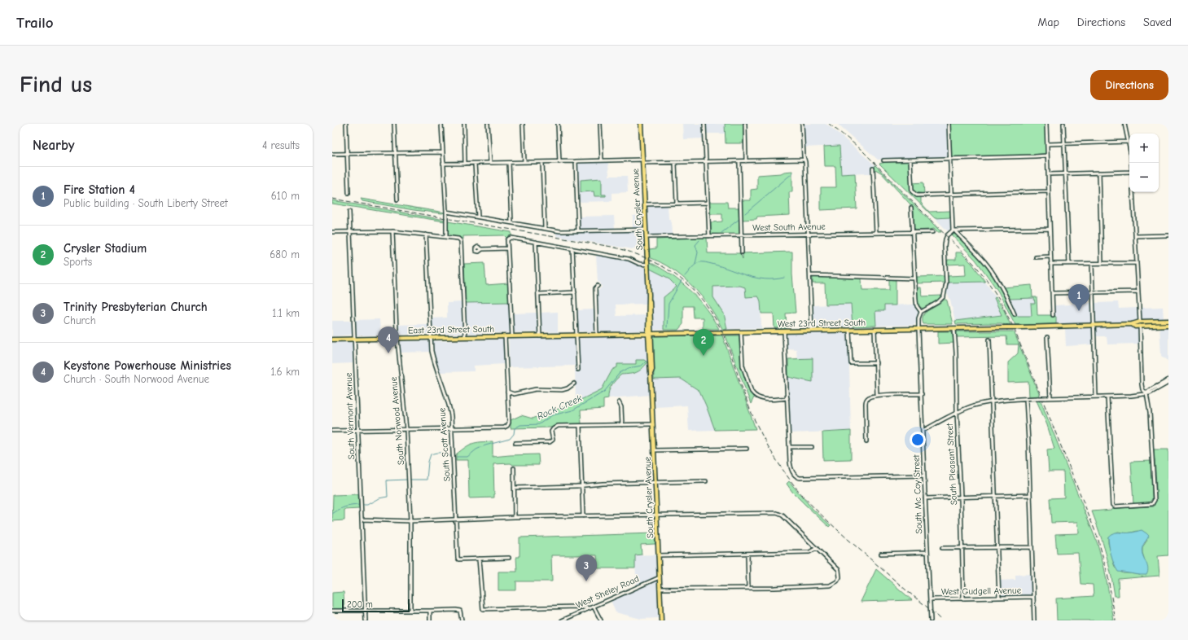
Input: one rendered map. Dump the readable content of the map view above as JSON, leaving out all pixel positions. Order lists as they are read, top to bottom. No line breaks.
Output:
{"streets":{"main road":["South Crysler Avenue","West 23rd Street South","East 23rd Street South"],"street":["West South Avenue","South Vermont Avenue","South Norwood Avenue","South Scott Avenue","South Pleasant Street","South Mc Coy Street","West Gudgell Avenue","West Sheley Road"]},"crossings":[["South Crysler Avenue","West South Avenue"],["South Crysler Avenue","West 23rd Street South"],["South Crysler Avenue","West Sheley Road"],["West 23rd Street South","East 23rd Street South"],["West 23rd Street South","South Pleasant Street"],["West 23rd Street South","South Mc Coy Street"],["East 23rd Street South","South Vermont Avenue"],["East 23rd Street South","South Norwood Avenue"],["East 23rd Street South","South Scott Avenue"],["South Pleasant Street","West Gudgell Avenue"],["South Mc Coy Street","West Gudgell Avenue"]],"water":["Rock Creek"],"scale_bar":"200 m","page":{"header":"Trailo","nav":["Map","Directions","Saved"],"buttons":"Directions","title":"Find us","heading":["Nearby","4 results"],"map_buttons":["+","−"],"list":[{"mark":"1","name":"Fire Station 4","note":"Public building · South Liberty Street","value":"610 m"},{"mark":"2","name":"Crysler Stadium","note":"Sports","value":"680 m"},{"mark":"3","name":"Trinity Presbyterian Church","note":"Church","value":"1.1 km"},{"mark":"4","name":"Keystone Powerhouse Ministries","note":"Church · South Norwood Avenue","value":"1.6 km"}],"pins":["1","4","2","3"],"scale":"200 m"}}
